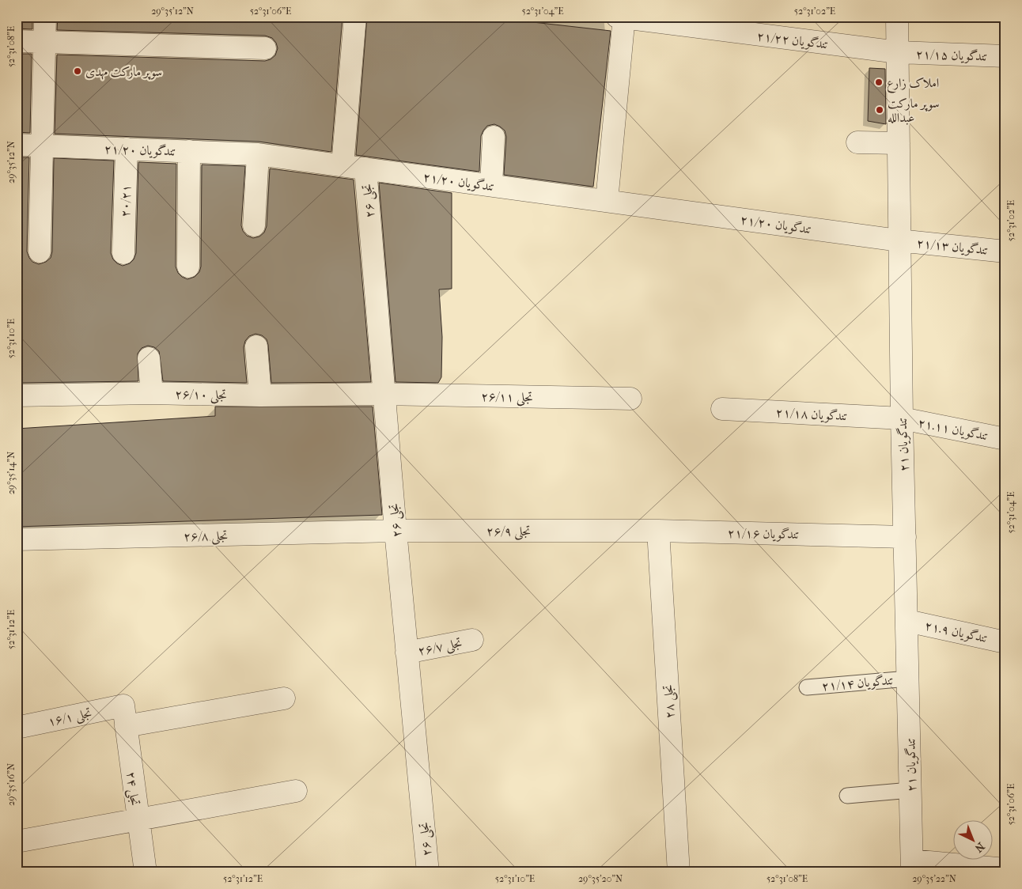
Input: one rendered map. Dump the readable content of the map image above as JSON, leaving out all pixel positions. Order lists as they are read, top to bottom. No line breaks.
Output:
{"streets":{"street":["۲۱/۲۲ تندگویان","۲۱/۱۵ تندگویان","۲۱/۲۰ تندگویان","۲۰/۲۱","۲۶ تجلی","۲۱/۱۳ تندگویان","۲۶/۱۰ تجلی","۲۶/۱۱ تجلی","۲۱/۱۸ تندگویان","۲۱.۱۱ تندگویان","۲۱ تندگویان","۲۶/۹ تجلی","۲۱/۱۶ تندگویان","۲۶/۸ تجلی","۲۱.۹ تندگویان","۲۶/۷ تجلی","۲۸ تجلی","۱۶/۱ تجلی","۲۴ تجلی"],"lane":["۲۱/۱۴ تندگویان"]},"crossings":[["۲۱/۲۲ تندگویان","۲۱/۱۵ تندگویان"],["۲۱/۲۲ تندگویان","۲۱ تندگویان"],["۲۱/۱۵ تندگویان","۲۱ تندگویان"],["۲۱/۲۰ تندگویان","۲۰/۲۱"],["۲۱/۲۰ تندگویان","۲۶ تجلی"],["۲۱/۲۰ تندگویان","۲۱/۱۳ تندگویان"],["۲۱/۲۰ تندگویان","۲۱ تندگویان"],["۲۶ تجلی","۲۶/۱۰ تجلی"],["۲۶ تجلی","۲۶/۱۱ تجلی"],["۲۶ تجلی","۲۶/۹ تجلی"],["۲۶ تجلی","۲۶/۸ تجلی"],["۲۶ تجلی","۲۶/۷ تجلی"],["۲۱/۱۳ تندگویان","۲۱ تندگویان"],["۲۶/۱۰ تجلی","۲۶/۱۱ تجلی"],["۲۱/۱۸ تندگویان","۲۱.۱۱ تندگویان"],["۲۱/۱۸ تندگویان","۲۱ تندگویان"],["۲۱.۱۱ تندگویان","۲۱ تندگویان"],["۲۱ تندگویان","۲۱/۱۶ تندگویان"],["۲۱ تندگویان","۲۱.۹ تندگویان"],["۲۱ تندگویان","۲۱/۱۴ تندگویان"],["۲۶/۹ تجلی","۲۱/۱۶ تندگویان"],["۲۶/۹ تجلی","۲۶/۸ تجلی"],["۲۱/۱۶ تندگویان","۲۸ تجلی"],["۱۶/۱ تجلی","۲۴ تجلی"]],"places":["سوپر مارکت مهدی","املاک زارع","سوپر مارکت عبدالله"],"north":"bottom right","coordinates":["29°35'12\"N","52°31'06\"E","52°31'04\"E","52°31'02\"E","52°31'08\"E","52°31'10\"E","29°35'14\"N","52°31'12\"E","29°35'16\"N","29°35'20\"N","29°35'22\"N"]}
